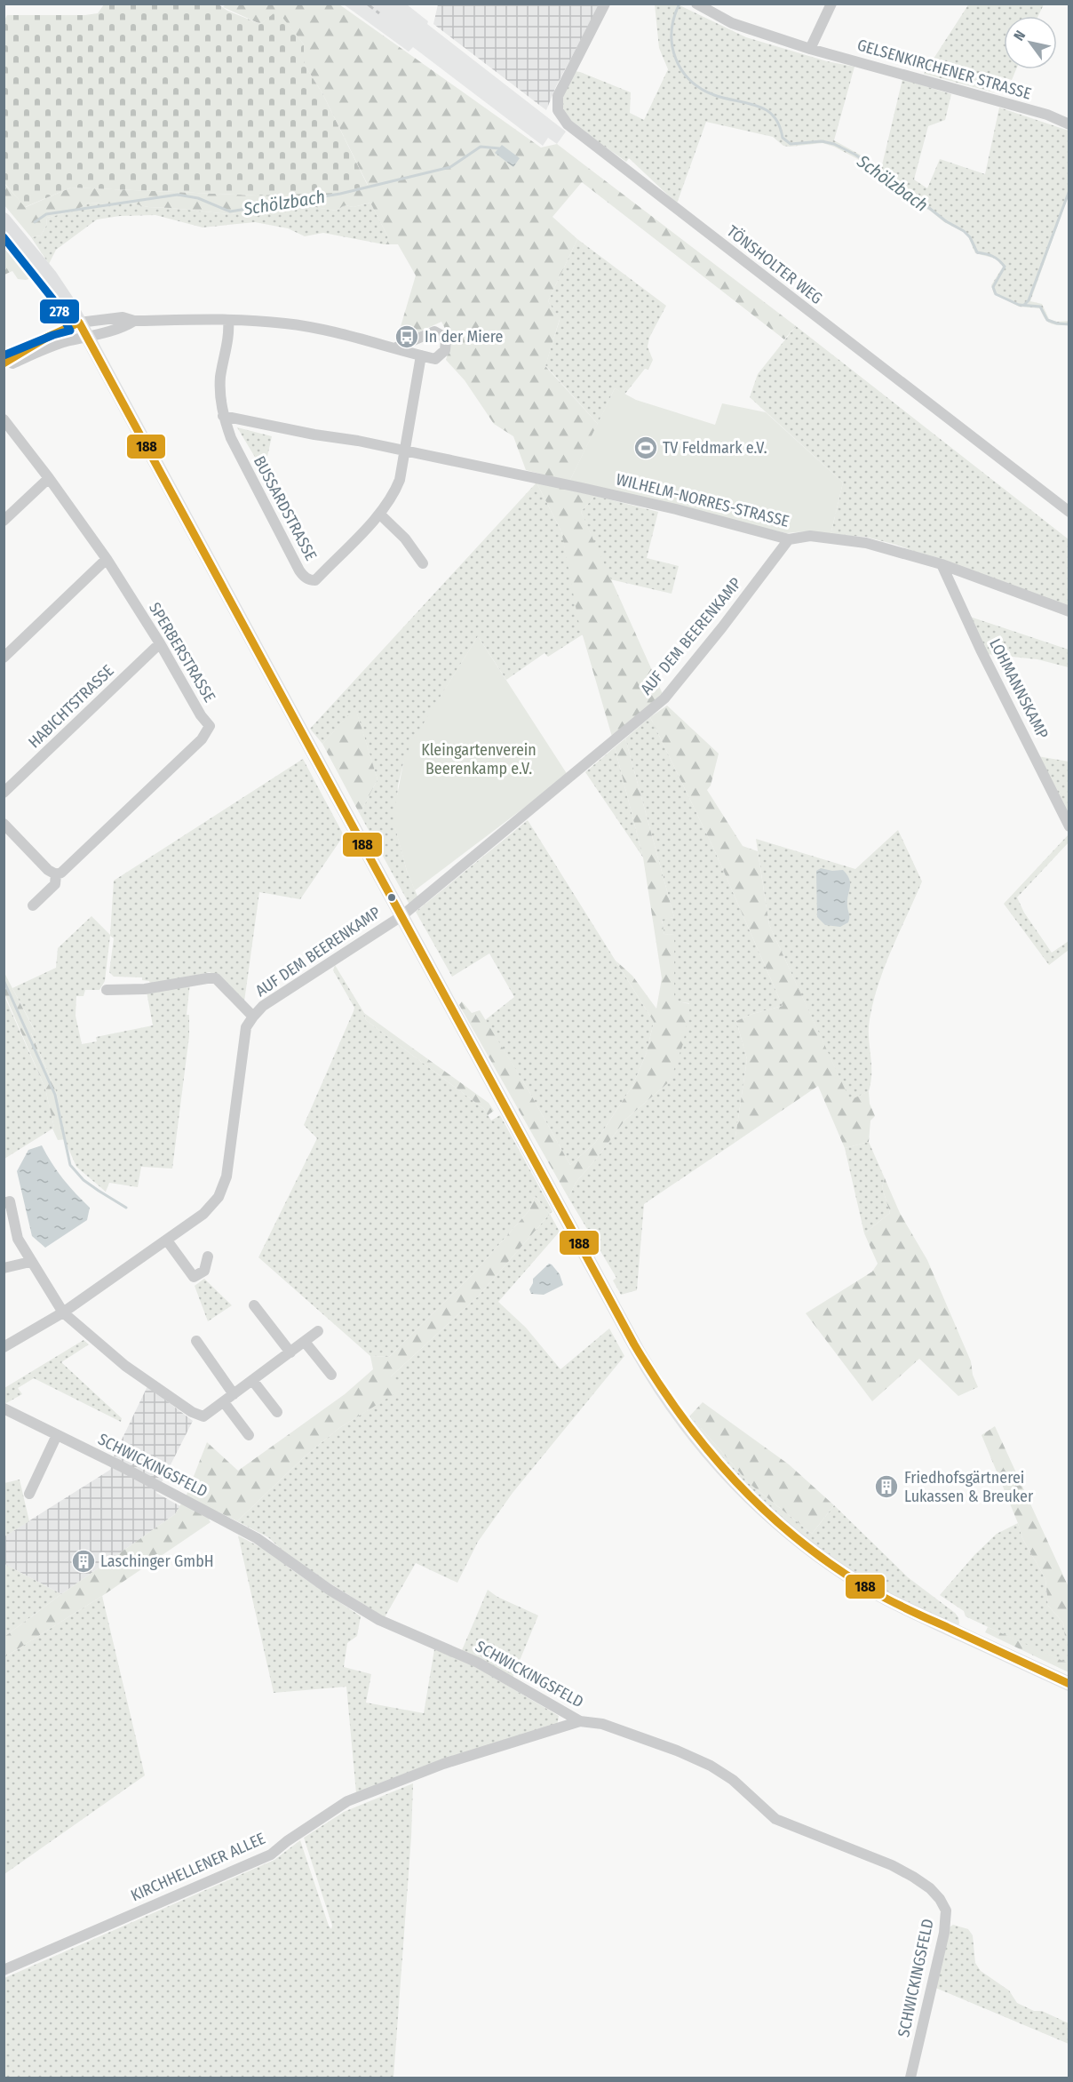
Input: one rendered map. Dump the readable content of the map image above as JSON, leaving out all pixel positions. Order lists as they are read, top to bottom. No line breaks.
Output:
{"streets":{"street":["GELSENKIRCHENER STRASSE","TÖNSHOLTER WEG","WILHELM-NORRES-STRASSE","BUSSARDSTRASSE","AUF DEM BEERENKAMP","SPERBERSTRASSE","LOHMANNSKAMP","HABICHTSTRASSE","SCHWICKINGSFELD","KIRCHHELLENER ALLEE"]},"crossings":[["WILHELM-NORRES-STRASSE","BUSSARDSTRASSE"],["WILHELM-NORRES-STRASSE","AUF DEM BEERENKAMP"],["WILHELM-NORRES-STRASSE","LOHMANNSKAMP"],["SPERBERSTRASSE","HABICHTSTRASSE"],["SCHWICKINGSFELD","KIRCHHELLENER ALLEE"]],"water":["Schölzbach"],"parks":["Kleingartenverein Beerenkamp e.V."],"places":{"bus stop":["In der Miere"],"sports":["TV Feldmark e.V."],"building":["Friedhofsgärtnerei Lukassen & Breuker","Laschinger GmbH"]},"lines":["transit line 278","transit line 188"],"north":"top left"}
